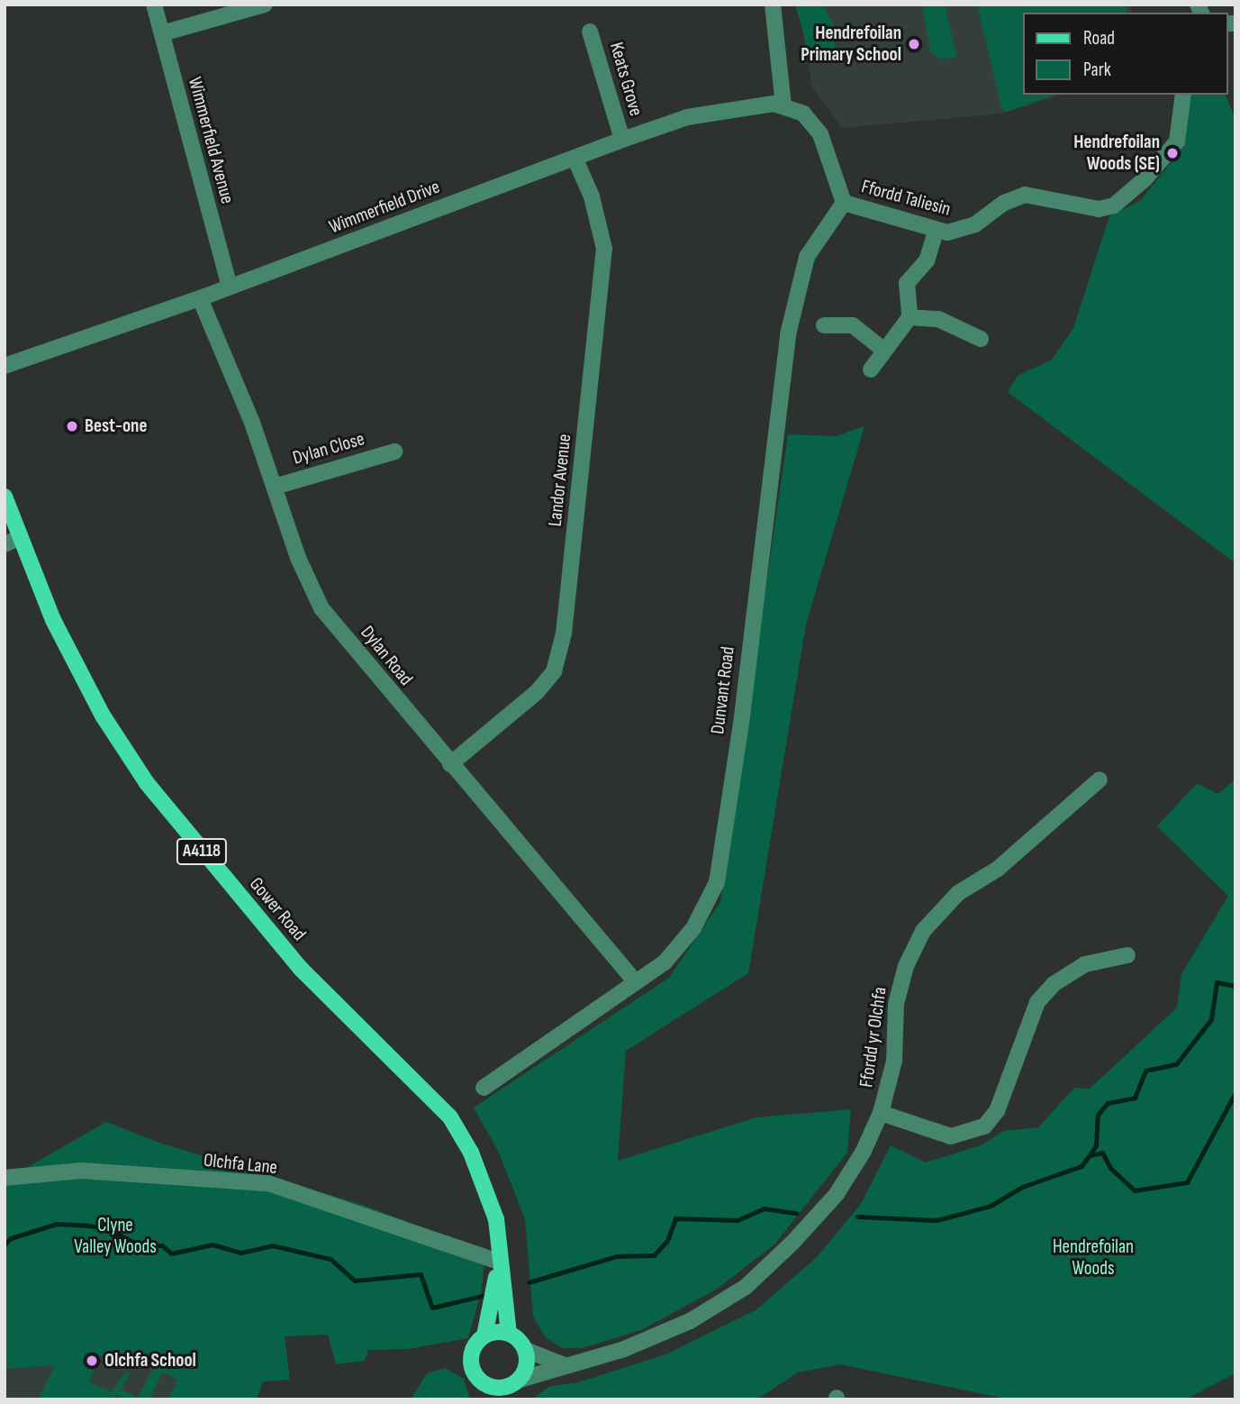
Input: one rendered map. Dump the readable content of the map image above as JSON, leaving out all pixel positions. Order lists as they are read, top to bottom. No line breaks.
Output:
{"streets":{"main road":["A4118","Gower Road"],"street":["Keats Grove","Wimmerfield Avenue","Ffordd Taliesin","Wimmerfield Drive","Dylan Close","Landor Avenue","Dylan Road","Dunvant Road","Ffordd yr Olchfa","Olchfa Lane"]},"crossings":[["Keats Grove","Wimmerfield Drive"],["Wimmerfield Avenue","Wimmerfield Drive"],["Ffordd Taliesin","Wimmerfield Drive"],["Ffordd Taliesin","Dunvant Road"],["Wimmerfield Drive","Landor Avenue"],["Wimmerfield Drive","Dylan Road"],["Dylan Close","Dylan Road"],["Landor Avenue","Dylan Road"],["Dylan Road","Dunvant Road"],["Gower Road","Ffordd yr Olchfa"],["Gower Road","Olchfa Lane"]],"parks":["Clyne Valley Woods","Hendrefoilan Woods"],"places":["Hendrefoilan Primary School","Hendrefoilan Woods (SE)","Best-one","Olchfa School"],"legend":["Road","Park"]}
